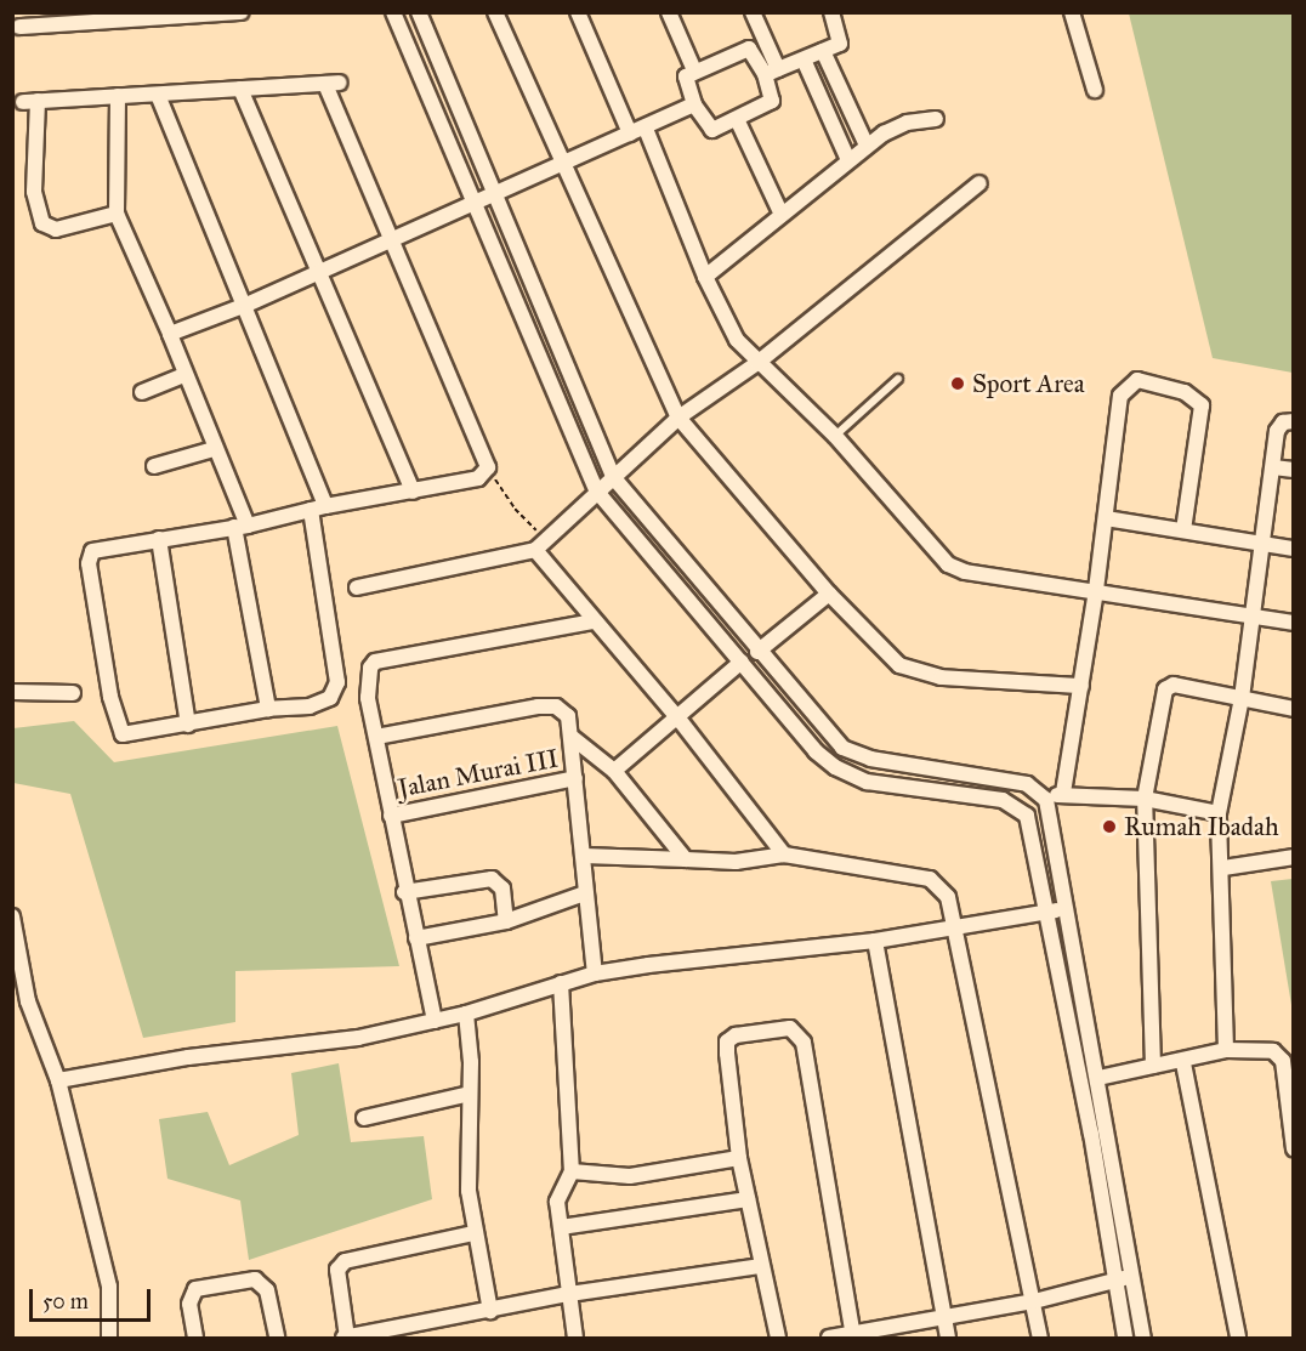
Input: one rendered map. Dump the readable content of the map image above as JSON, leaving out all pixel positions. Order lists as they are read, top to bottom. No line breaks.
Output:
{"streets":{"street":["Jalan Murai III"]},"places":["Sport Area","Rumah Ibadah"],"scale_bar":"50 m"}
